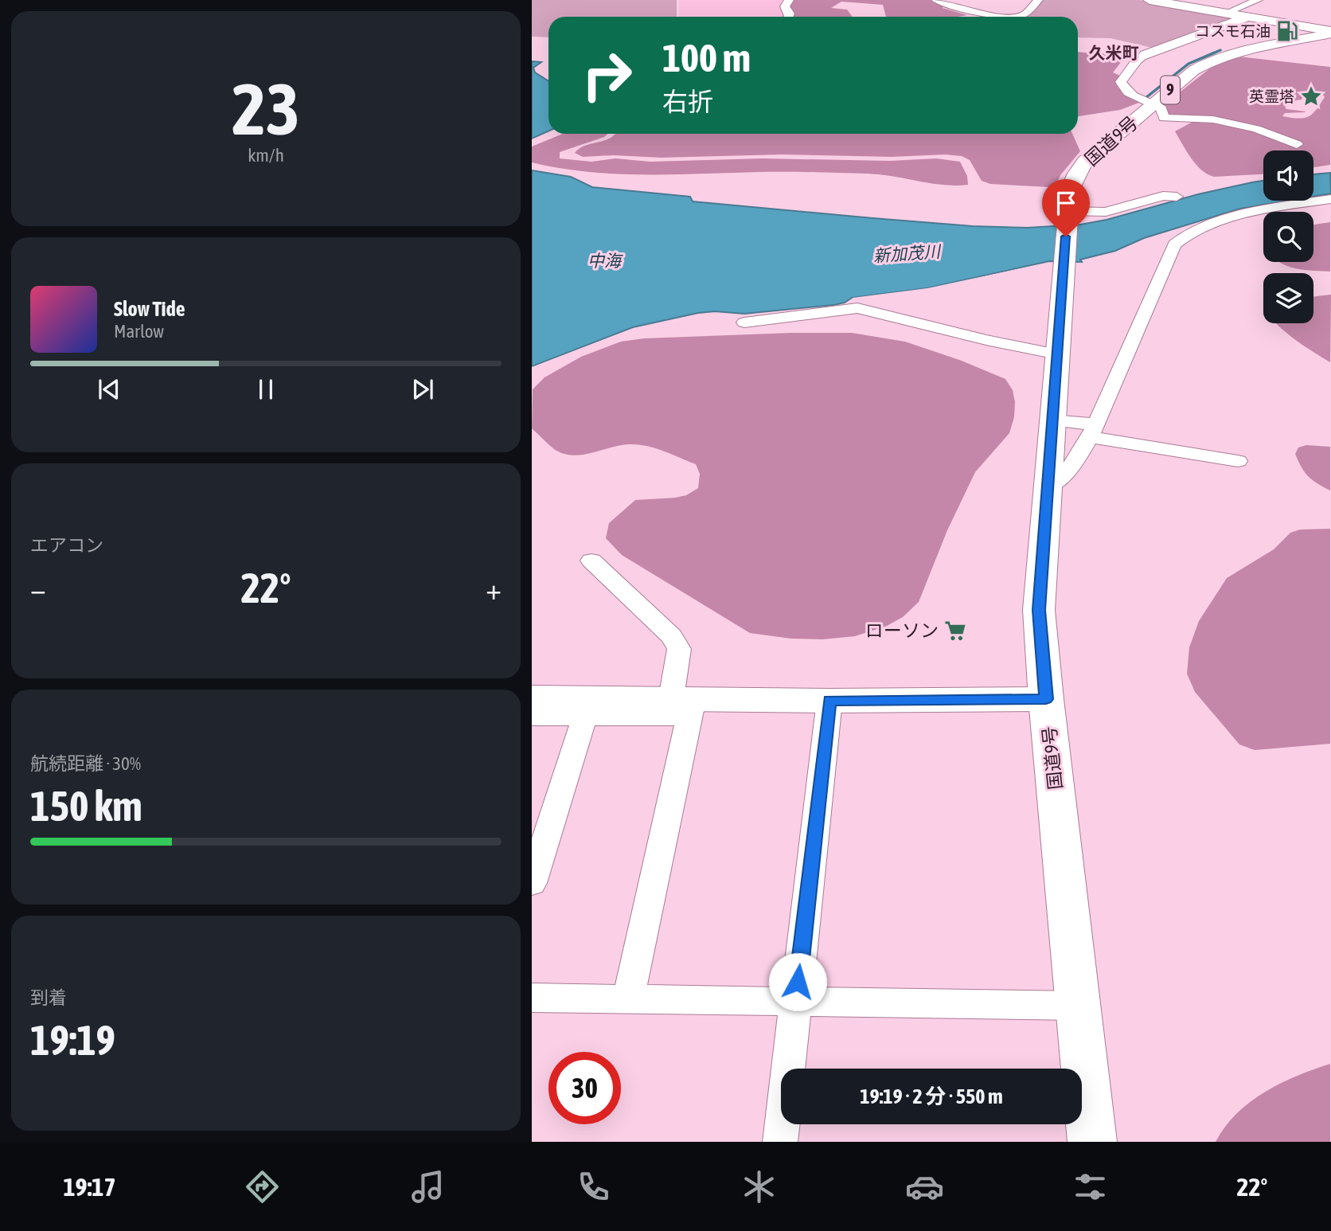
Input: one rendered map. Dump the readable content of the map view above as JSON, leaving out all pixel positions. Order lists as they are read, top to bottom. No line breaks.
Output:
{"streets":{"main road":["9","国道9号"]},"districts":["久米町"],"water":["新加茂川","中海"],"places":{"fuel station":["コスモ石油"],"place":["英霊塔"],"supermarket":["ローソン"]},"page":{"tile":[["23","km/h"],"エアコン",["航続距離 · 30%","150 km"],["到着","19:19"]],"turn":["100 m","右折"],"song":["Slow Tide","Marlow"],"heat":["−","22°","+"],"limit":"30","trip":"19:19 · 2 分 · 550 m","tabs":["19:17","22°"]}}
